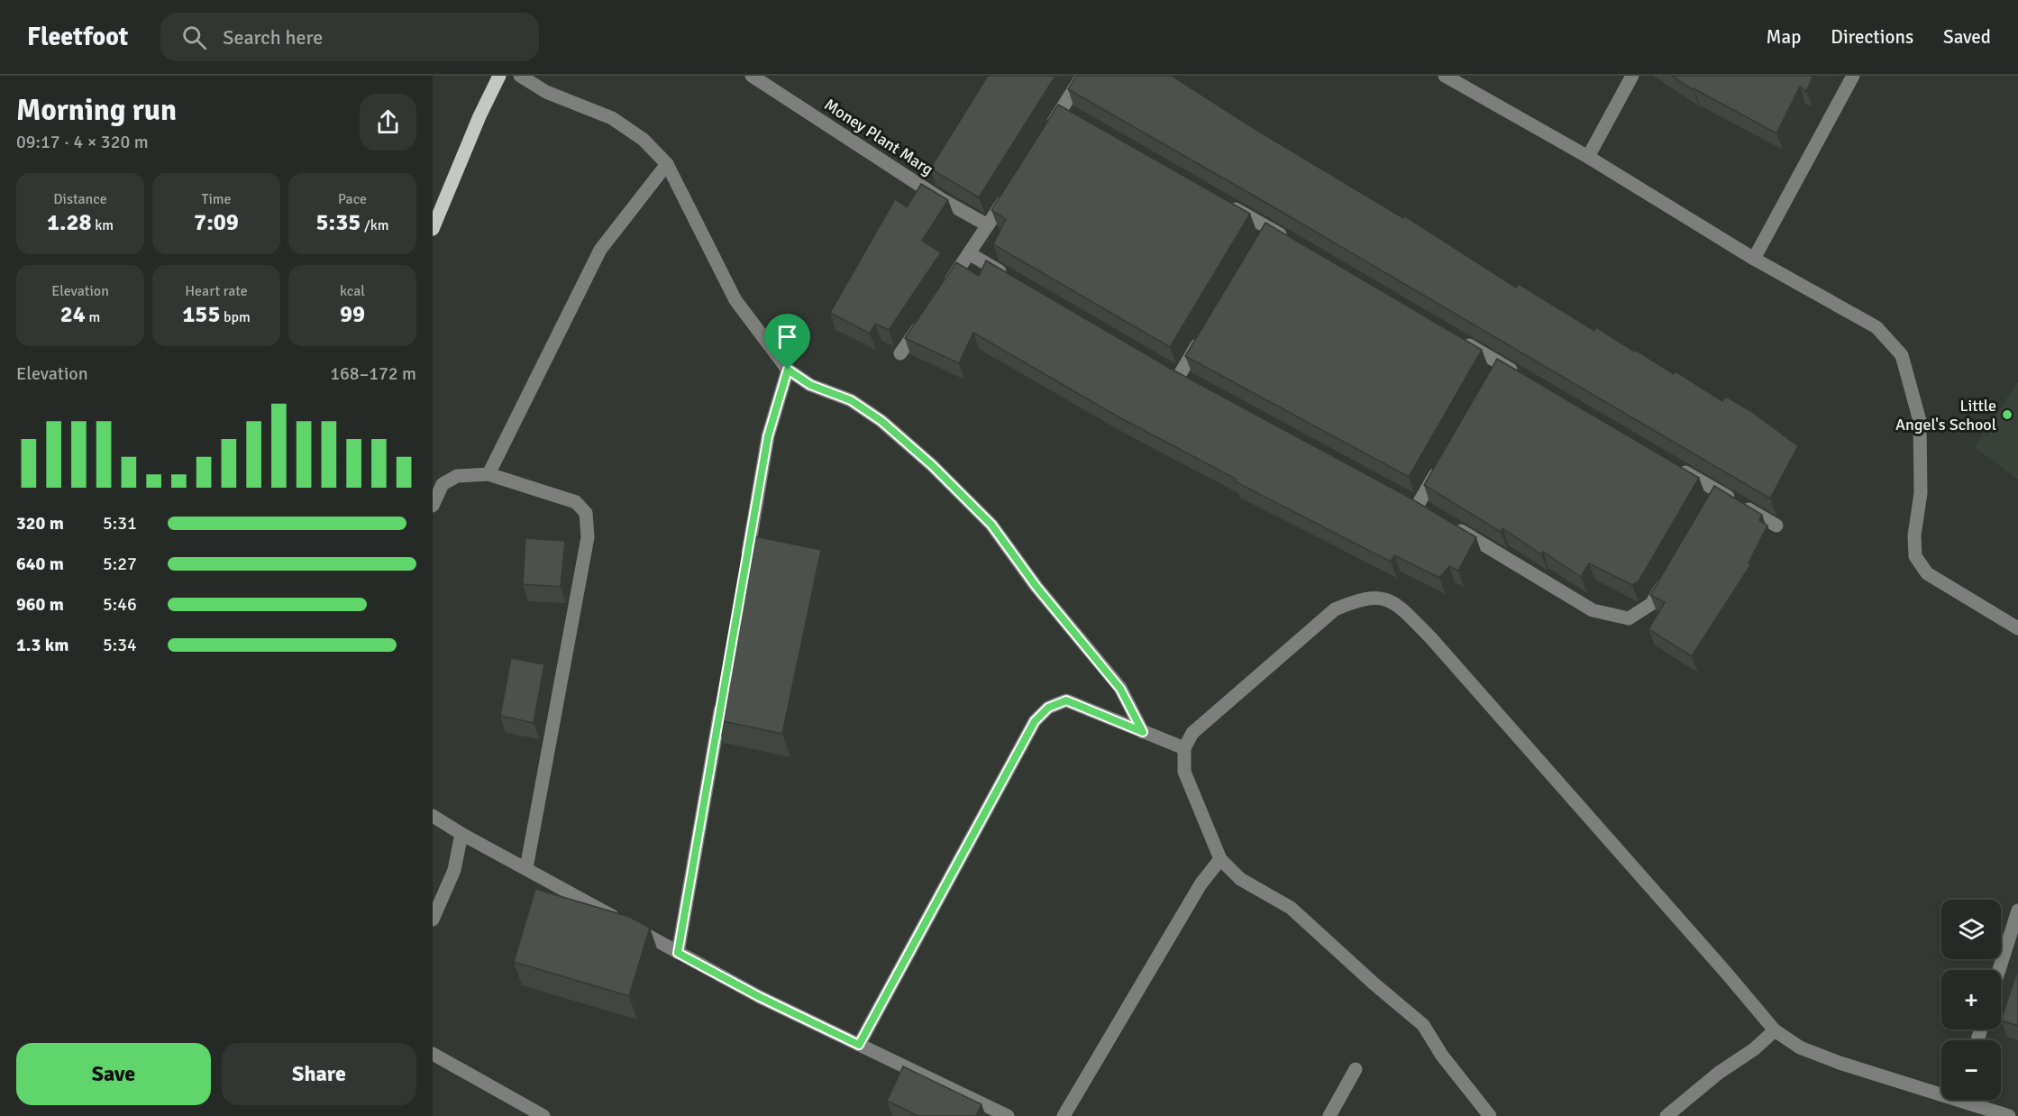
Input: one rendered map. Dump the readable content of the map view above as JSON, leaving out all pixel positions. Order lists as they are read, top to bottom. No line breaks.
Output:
{"streets":{"street":["Money Plant Marg"]},"places":["Little Angel's School"],"page":{"header":"Fleetfoot","search":"Search here","nav":["Map","Directions","Saved"],"heading":["Morning run","09:17 · 4 × 320 m"],"stats":[["Distance","1.28 km"],["Time","7:09"],["Pace","5:35 /km"],["Elevation","24 m"],["Heart rate","155 bpm"],["kcal","99"]],"chart":["Elevation","168–172 m"],"list":[{"name":"320 m","note":"5:31"},{"name":"640 m","note":"5:27"},{"name":"960 m","note":"5:46"},{"name":"1.3 km","note":"5:34"}],"map_buttons":["+","−"],"buttons":["Save","Share"]}}
